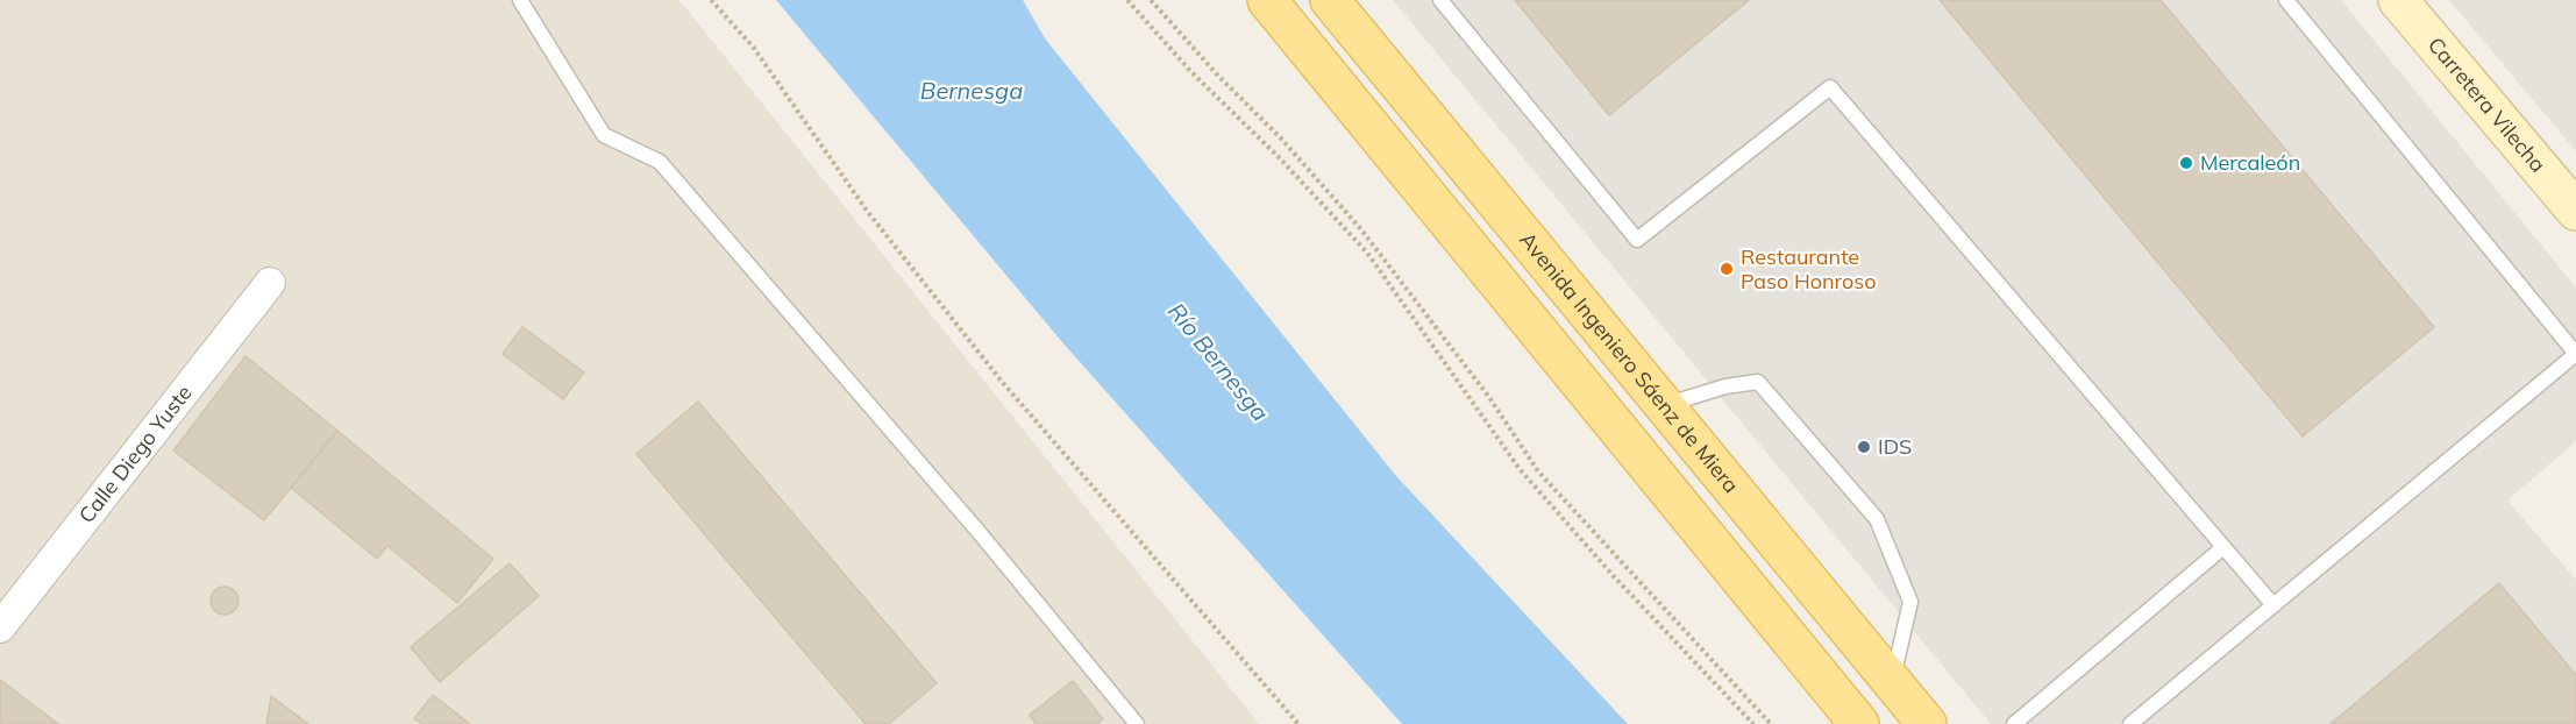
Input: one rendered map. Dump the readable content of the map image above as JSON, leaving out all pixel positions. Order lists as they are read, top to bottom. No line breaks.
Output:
{"streets":{"main road":["Avenida Ingeniero Sáenz de Miera"],"street":["Carretera Vilecha","Calle Diego Yuste"]},"water":["Bernesga","Río Bernesga"],"places":["Mercaleón","Restaurante Paso Honroso","IDS"]}
